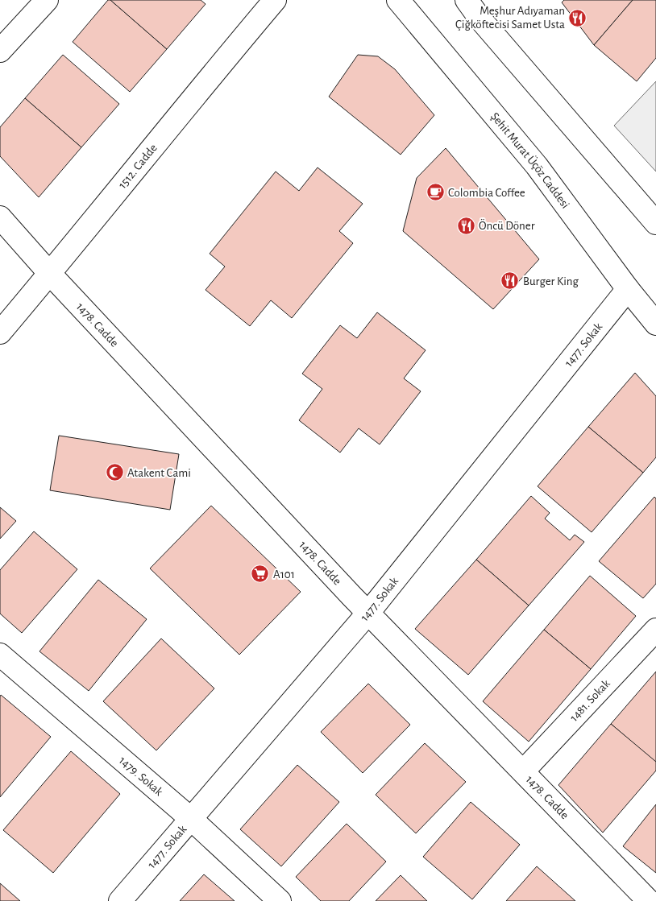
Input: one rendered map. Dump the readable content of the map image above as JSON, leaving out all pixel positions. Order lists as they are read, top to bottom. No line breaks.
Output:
{"streets":{"street":["Şehit Murat Üçöz Caddesi","1512. Cadde","1478. Cadde","1477. Sokak","1481. Sokak","1479. Sokak"]},"crossings":[["Şehit Murat Üçöz Caddesi","1477. Sokak"],["1512. Cadde","1478. Cadde"],["1478. Cadde","1477. Sokak"],["1478. Cadde","1481. Sokak"],["1477. Sokak","1479. Sokak"]],"places":{"restaurant":["Meşhur Adıyaman Çiğköftecisi Samet Usta","Öncü Döner","Burger King"],"cafe":["Colombia Coffee"],"mosque":["Atakent Cami"],"supermarket":["A101"]}}
